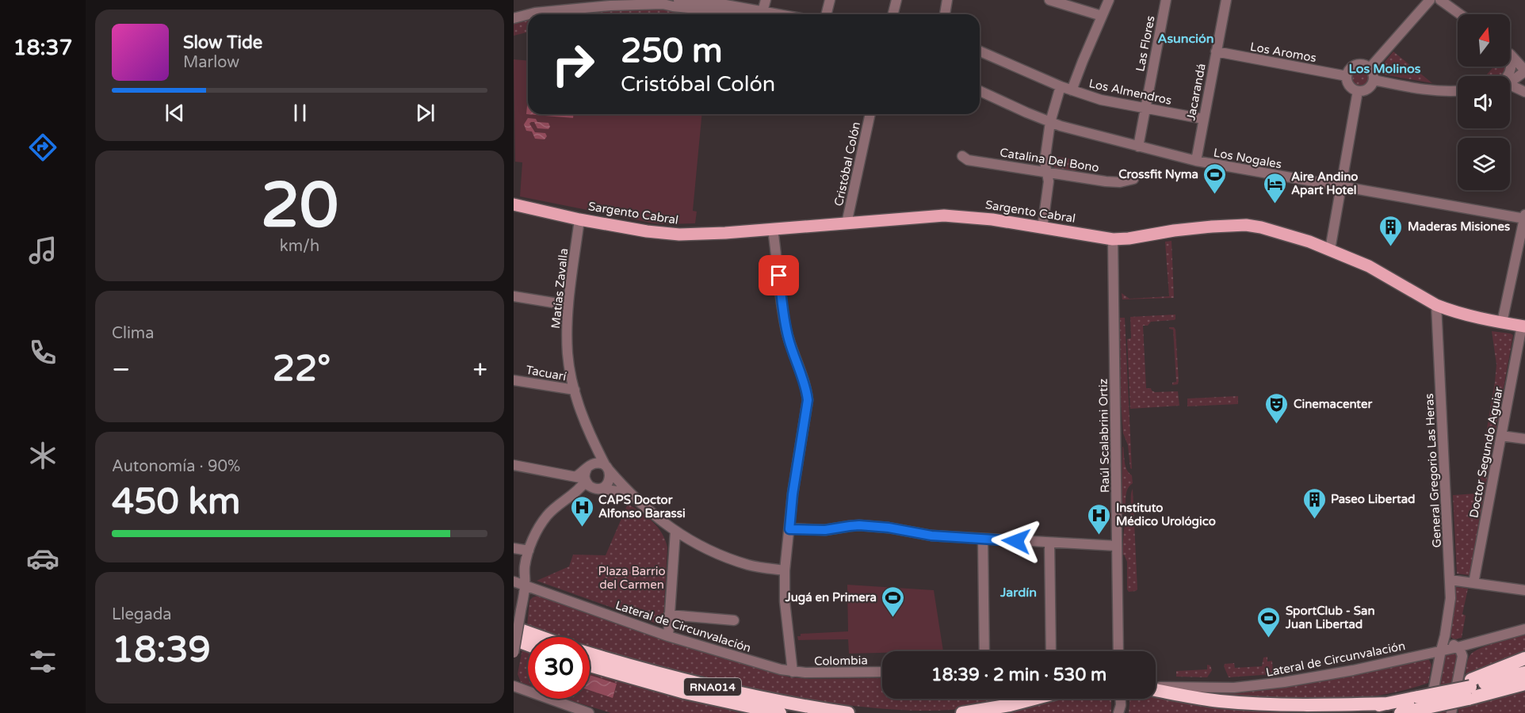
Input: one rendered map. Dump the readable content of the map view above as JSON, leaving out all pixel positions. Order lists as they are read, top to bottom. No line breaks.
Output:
{"streets":{"highway":["RNA014"],"main road":["Sargento Cabral"],"street":["Las Flores","Los Aromos","Los Almendros","Jacarandá","Los Nogales","Catalina Del Bono","Cristóbal Colón","Matías Zavalla","Tacuarí","Raúl Scalabrini Ortiz","Doctor Segundo Aguiar","General Gregorio Las Heras","Lateral de Circunvalación","Colombia"]},"crossings":[["Las Flores","Los Almendros"],["Las Flores","Los Nogales"],["Los Aromos","Jacarandá"],["Los Almendros","Jacarandá"],["Jacarandá","Los Nogales"],["Cristóbal Colón","Sargento Cabral"],["Sargento Cabral","Matías Zavalla"],["Sargento Cabral","Raúl Scalabrini Ortiz"],["Sargento Cabral","Doctor Segundo Aguiar"],["Sargento Cabral","General Gregorio Las Heras"],["Matías Zavalla","Tacuarí"],["General Gregorio Las Heras","Lateral de Circunvalación"],["Lateral de Circunvalación","Colombia"]],"districts":["Asunción","Los Molinos","Jardín"],"parks":["Plaza Barrio del Carmen"],"places":{"sports":["Crossfit Nyma","Jugá en Primera","SportClub - San Juan Libertad"],"hotel":["Aire Andino Apart Hotel"],"building":["Maderas Misiones","Paseo Libertad"],"theatre":["Cinemacenter"],"hospital":["CAPS Doctor Alfonso Barassi","Instituto Médico Urológico"]},"north":"top","page":{"tabs":"18:37","turn":["250 m","Cristóbal Colón"],"song":["Slow Tide","Marlow"],"tile":[["20","km/h"],"Clima",["Autonomía · 90%","450 km"],["Llegada","18:39"]],"heat":["−","22°","+"],"limit":"30","trip":"18:39 · 2 min · 530 m"}}
